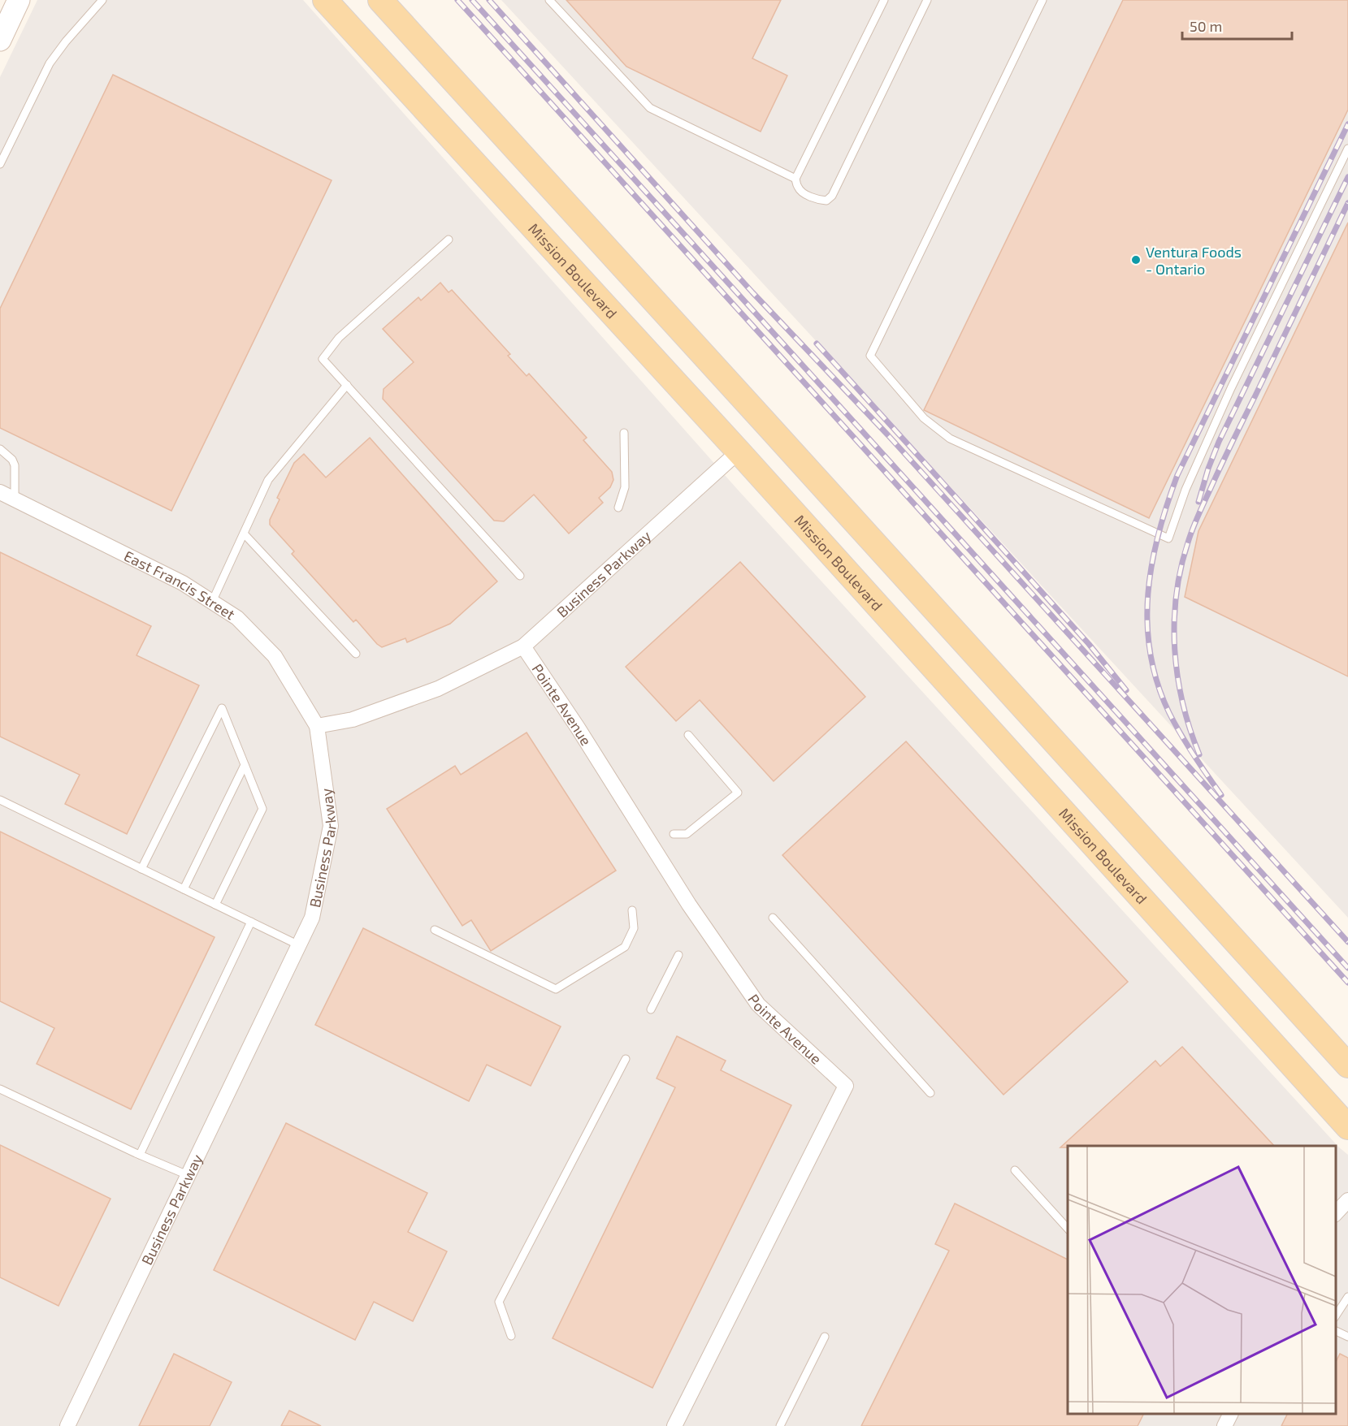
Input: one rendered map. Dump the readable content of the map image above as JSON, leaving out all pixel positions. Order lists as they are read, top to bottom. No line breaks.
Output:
{"streets":{"main road":["Mission Boulevard"],"street":["Business Parkway","East Francis Street","Pointe Avenue"]},"crossings":[["Mission Boulevard","Business Parkway"],["Business Parkway","East Francis Street"],["Business Parkway","Pointe Avenue"]],"places":["Ventura Foods - Ontario"],"scale_bar":"50 m"}
